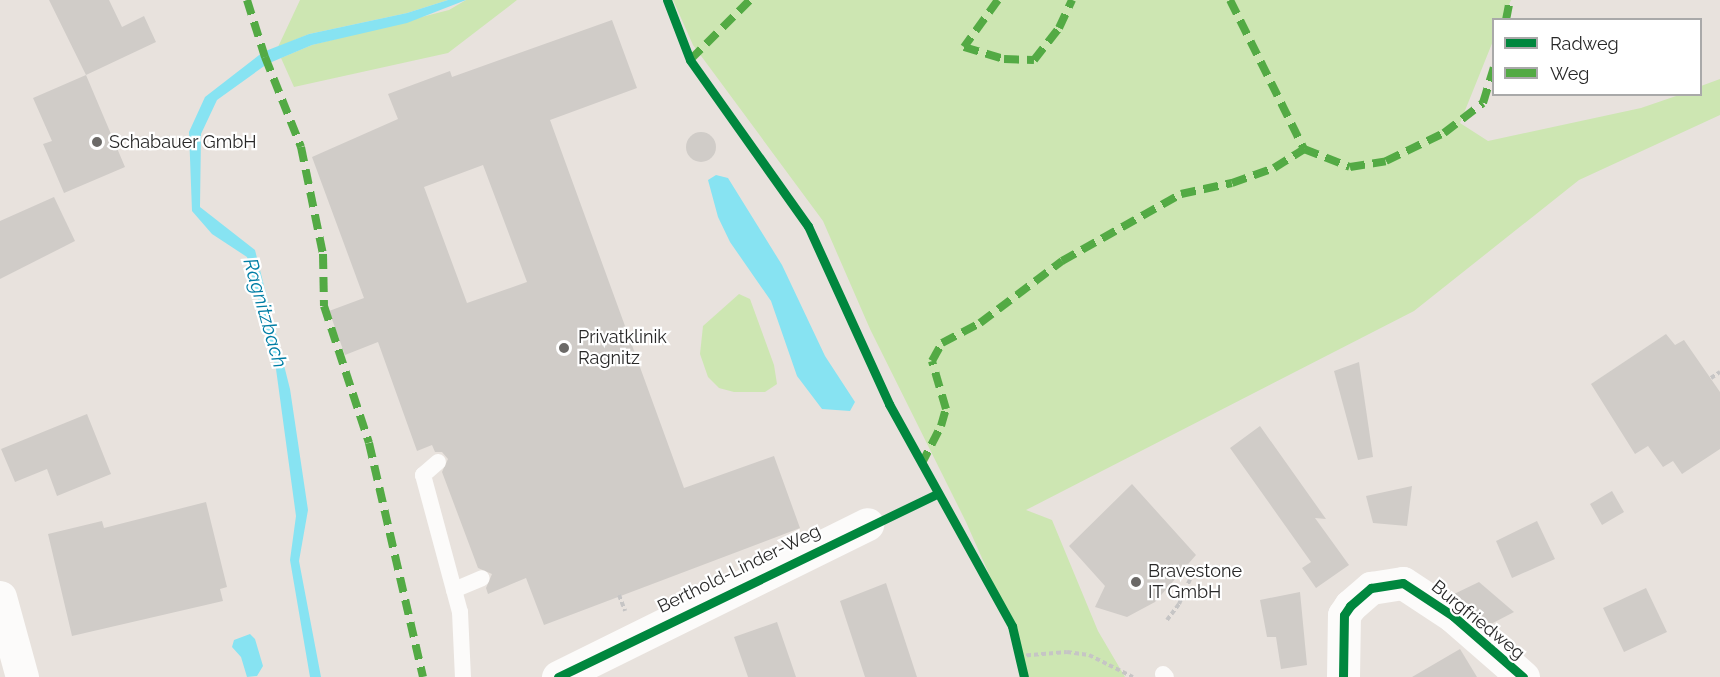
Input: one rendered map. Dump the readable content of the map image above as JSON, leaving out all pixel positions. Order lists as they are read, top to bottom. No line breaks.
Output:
{"streets":{"street":["Berthold-Linder-Weg","Burgfriedweg"]},"water":["Ragnitzbach"],"places":["Schabauer GmbH","Privatklinik Ragnitz","Bravestone IT GmbH"],"legend":["Radweg","Weg"]}
